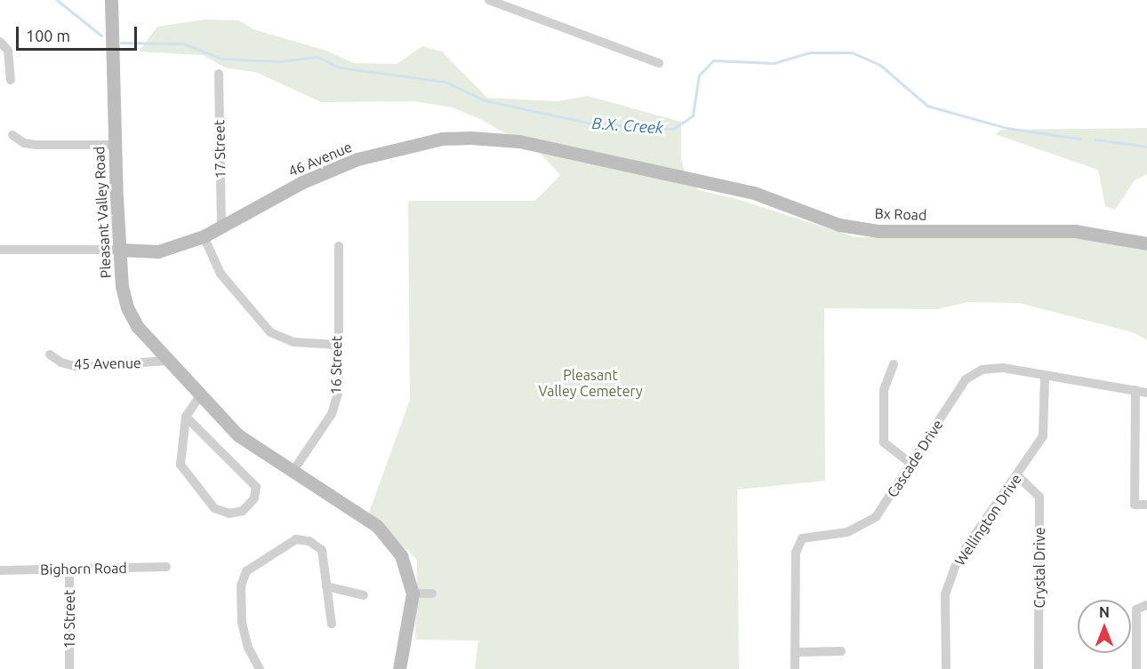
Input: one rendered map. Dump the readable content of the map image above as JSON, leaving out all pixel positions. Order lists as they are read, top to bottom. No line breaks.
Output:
{"streets":{"street":["17 Street","46 Avenue","Pleasant Valley Road","Bx Road","45 Avenue","16 Street","Cascade Drive","Wellington Drive","Crystal Drive","Bighorn Road","18 Street"]},"crossings":[["17 Street","46 Avenue"],["46 Avenue","Pleasant Valley Road"],["46 Avenue","Bx Road"],["Pleasant Valley Road","45 Avenue"],["Pleasant Valley Road","16 Street"],["Cascade Drive","Wellington Drive"],["Wellington Drive","Crystal Drive"],["Bighorn Road","18 Street"]],"water":["B.X. Creek"],"parks":["Pleasant Valley Cemetery"],"scale_bar":"100 m","north":"top"}
